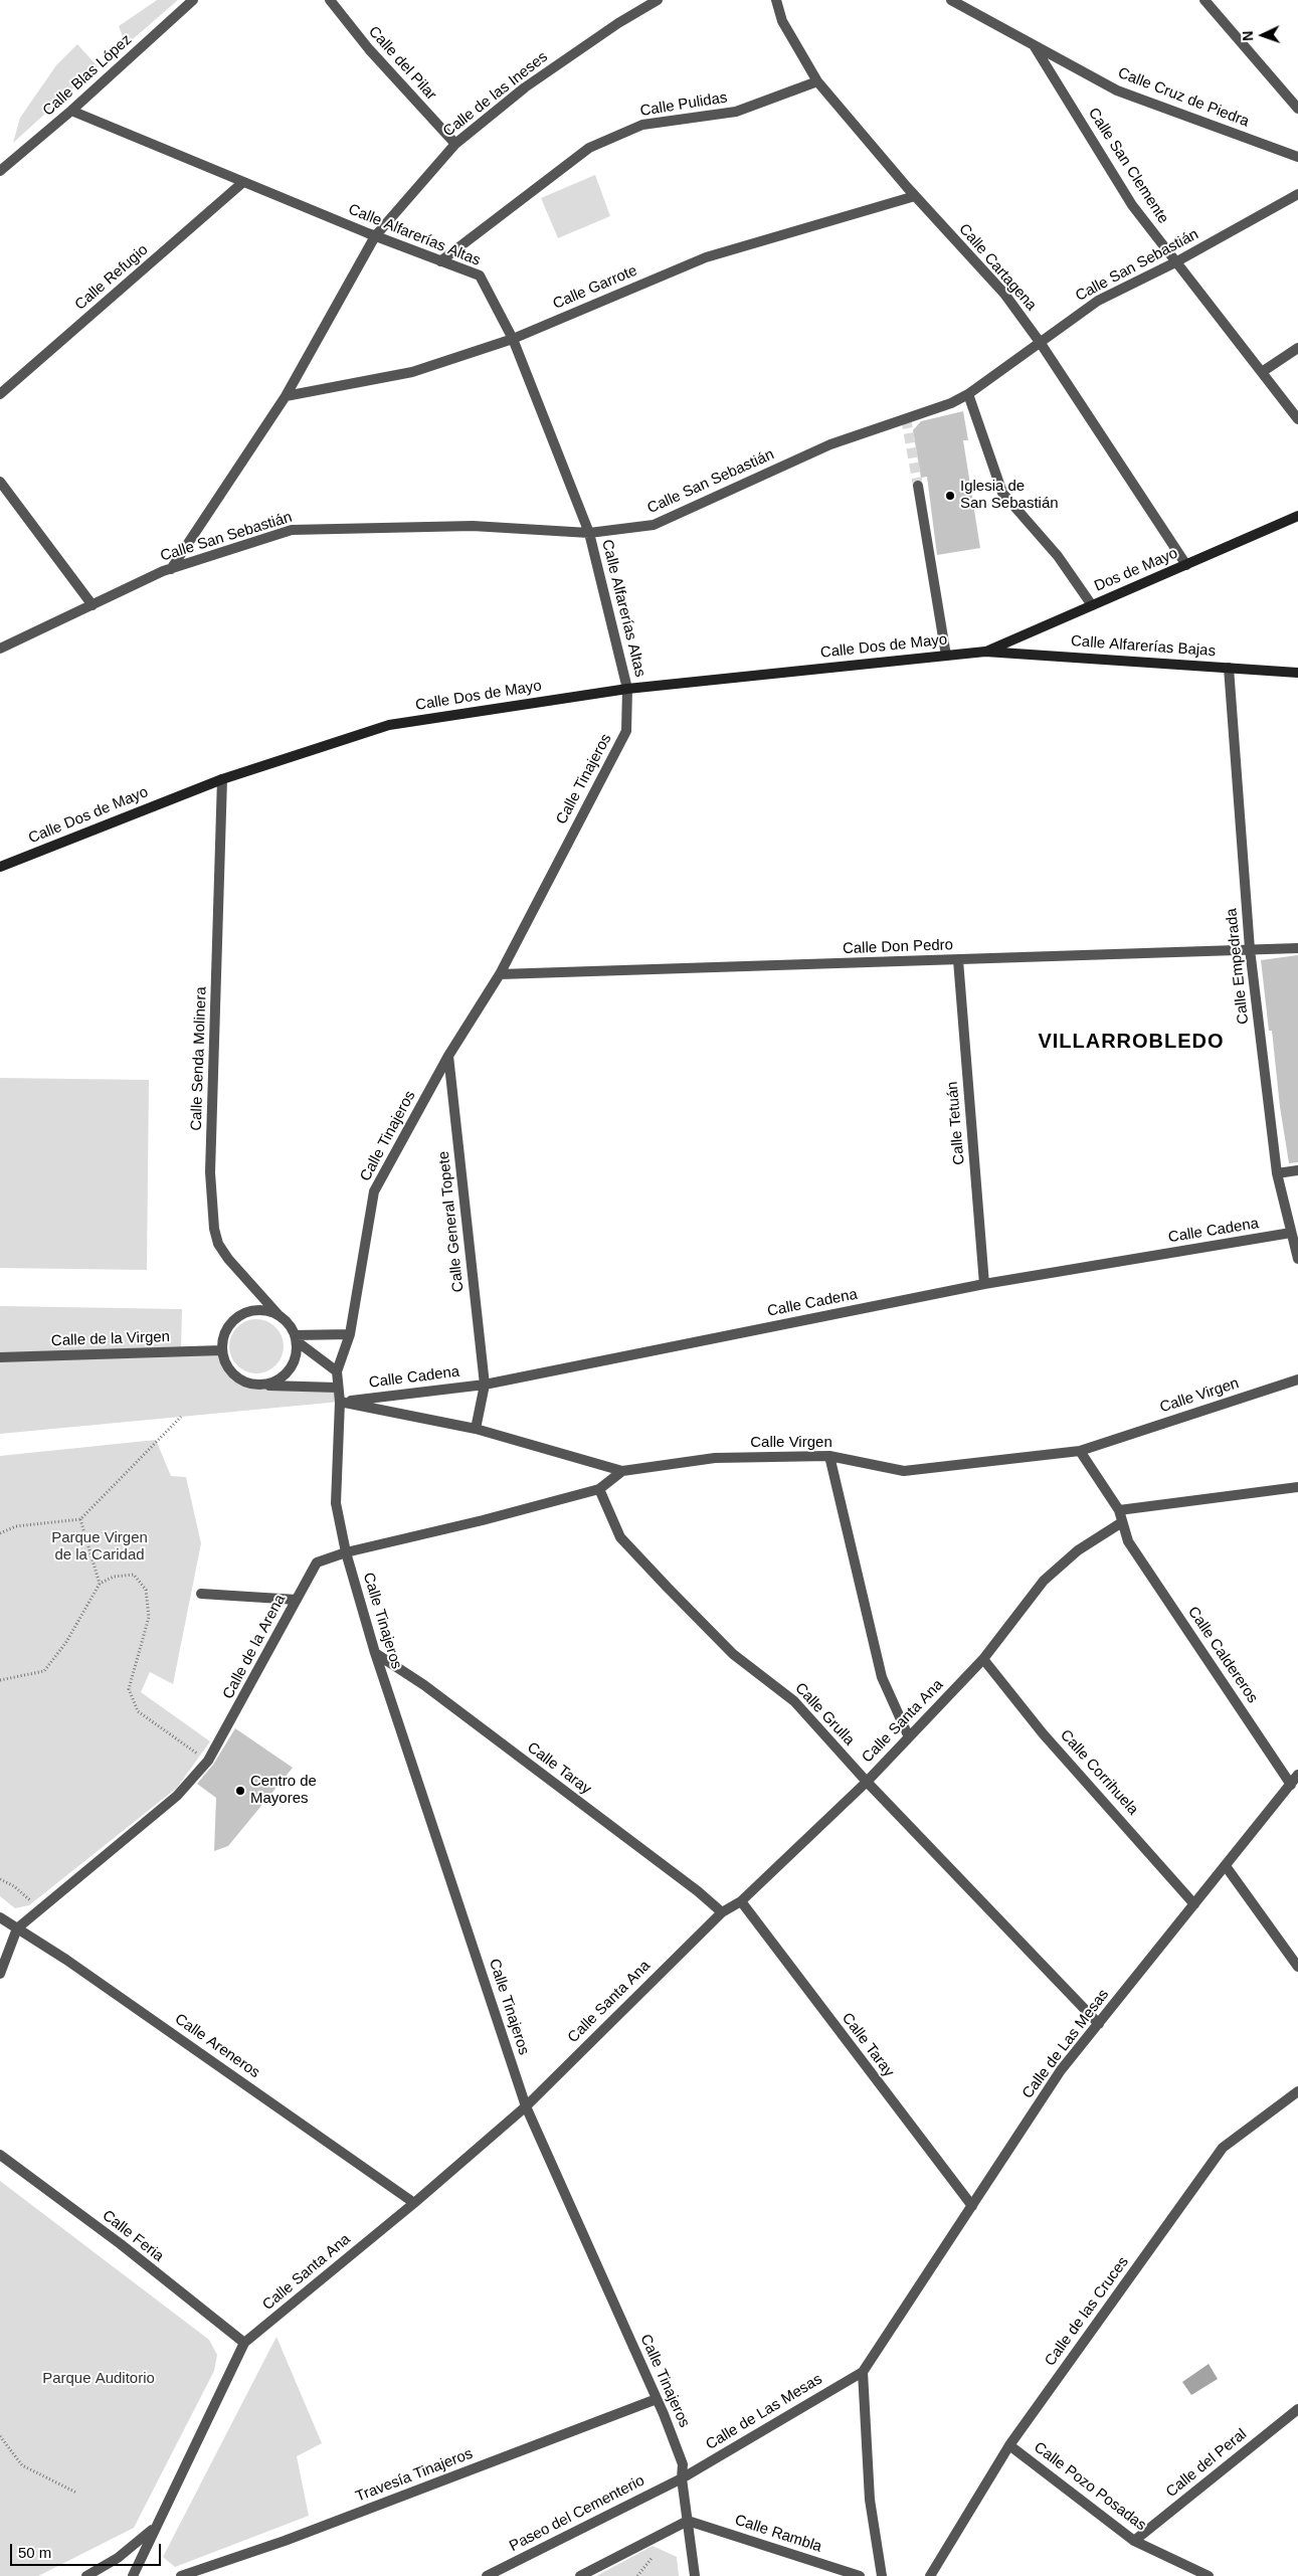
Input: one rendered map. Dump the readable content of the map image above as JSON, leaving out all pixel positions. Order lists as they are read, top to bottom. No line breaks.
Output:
{"streets":{"street":["Calle del Pilar","Calle Blas López","Calle de las Ineses","Calle Cruz de Piedra","Calle Pulidas","Calle San Clemente","Calle Alfarerías Altas","Calle San Sebastián","Calle Cartagena","Calle Refugio","Calle Garrote","Dos de Mayo","Calle Dos de Mayo","Calle Alfarerías Bajas","Calle Tinajeros","Calle Don Pedro","Calle Empedrada","Calle Senda Molinera","Calle Tetuán","Calle General Topete","Calle Cadena","Calle de la Virgen","Calle Virgen","Calle de la Arena","Calle Caldereros","Calle Grulla","Calle Santa Ana","Calle Taray","Calle Corrihuela","Calle de Las Mesas","Calle Areneros","Calle Feria","Calle de las Cruces","Calle del Peral","Travesía Tinajeros","Calle Pozo Posadas","Paseo del Cementerio","Calle Rambla"]},"crossings":[["Calle del Pilar","Calle de las Ineses"],["Calle Blas López","Calle Alfarerías Altas"],["Calle de las Ineses","Calle Alfarerías Altas"],["Calle de las Ineses","Calle San Sebastián"],["Calle de las Ineses","Calle Garrote"],["Calle Cruz de Piedra","Calle San Clemente"],["Calle Pulidas","Calle Alfarerías Altas"],["Calle Pulidas","Calle Cartagena"],["Calle San Clemente","Calle San Sebastián"],["Calle Alfarerías Altas","Calle San Sebastián"],["Calle Alfarerías Altas","Calle Refugio"],["Calle Alfarerías Altas","Calle Garrote"],["Calle Alfarerías Altas","Calle Dos de Mayo"],["Calle Alfarerías Altas","Calle Tinajeros"],["Calle San Sebastián","Calle Cartagena"],["Calle Cartagena","Calle Garrote"],["Calle Cartagena","Dos de Mayo"],["Dos de Mayo","Calle Dos de Mayo"],["Dos de Mayo","Calle Alfarerías Bajas"],["Calle Dos de Mayo","Calle Alfarerías Bajas"],["Calle Dos de Mayo","Calle Tinajeros"],["Calle Dos de Mayo","Calle Senda Molinera"],["Calle Alfarerías Bajas","Calle Empedrada"],["Calle Tinajeros","Calle Don Pedro"],["Calle Tinajeros","Calle General Topete"],["Calle Tinajeros","Calle Cadena"],["Calle Tinajeros","Calle Virgen"],["Calle Tinajeros","Calle de la Arena"],["Calle Tinajeros","Calle Santa Ana"],["Calle Tinajeros","Calle Taray"],["Calle Tinajeros","Calle de Las Mesas"],["Calle Tinajeros","Travesía Tinajeros"],["Calle Tinajeros","Paseo del Cementerio"],["Calle Tinajeros","Calle Rambla"],["Calle Don Pedro","Calle Empedrada"],["Calle Don Pedro","Calle Tetuán"],["Calle Empedrada","Calle Cadena"],["Calle Senda Molinera","Calle de la Virgen"],["Calle Tetuán","Calle Cadena"],["Calle General Topete","Calle Cadena"],["Calle General Topete","Calle Virgen"],["Calle Cadena","Calle Virgen"],["Calle Virgen","Calle de la Arena"],["Calle de la Arena","Calle Grulla"],["Calle de la Arena","Calle Areneros"],["Calle Caldereros","Calle Santa Ana"],["Calle Caldereros","Calle de Las Mesas"],["Calle Grulla","Calle Santa Ana"],["Calle Grulla","Calle de Las Mesas"],["Calle Santa Ana","Calle Taray"],["Calle Santa Ana","Calle Corrihuela"],["Calle Santa Ana","Calle Areneros"],["Calle Santa Ana","Calle Feria"],["Calle Taray","Calle de Las Mesas"],["Calle Corrihuela","Calle de Las Mesas"],["Calle de Las Mesas","Paseo del Cementerio"],["Calle de las Cruces","Calle Pozo Posadas"],["Calle del Peral","Calle Pozo Posadas"]],"districts":["VILLARROBLEDO"],"parks":["Parque Virgen de la Caridad","Parque Auditorio"],"places":["Iglesia de San Sebastián","Centro de Mayores"],"scale_bar":"50 m","north":"left"}
